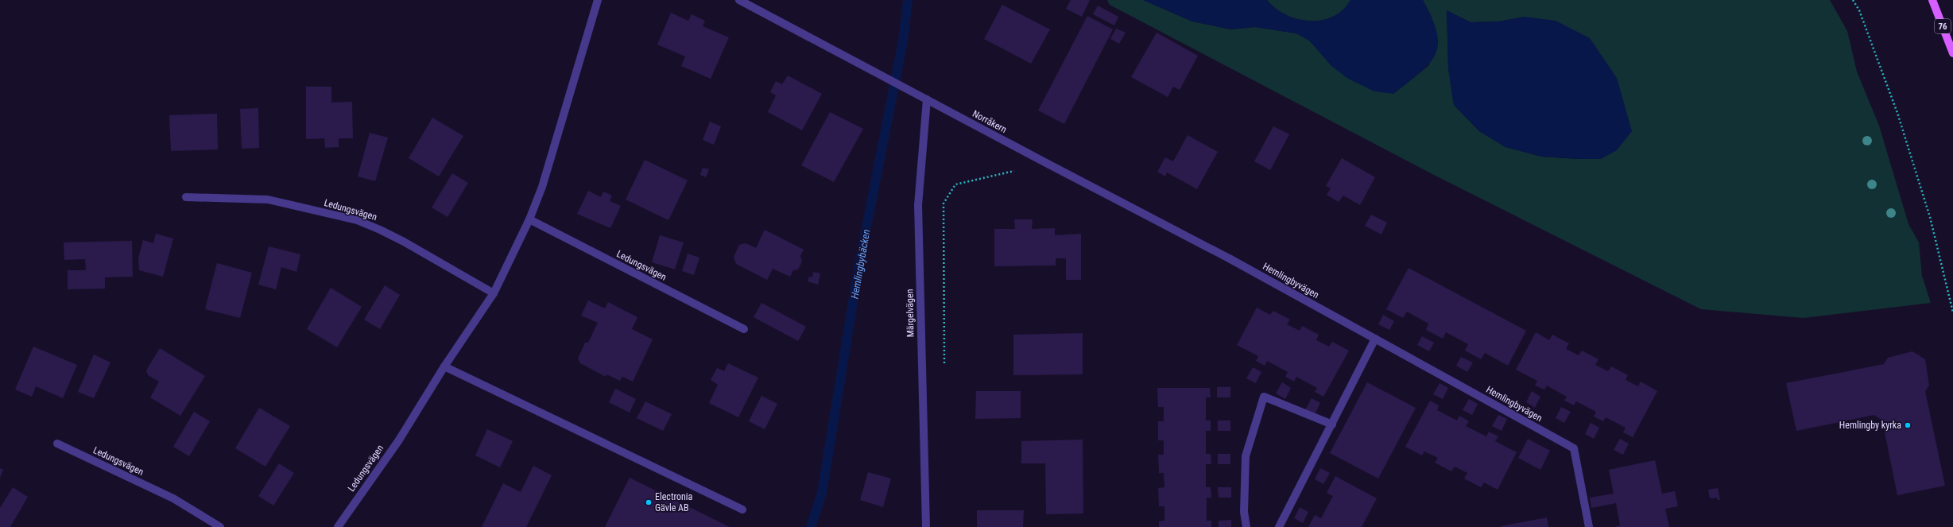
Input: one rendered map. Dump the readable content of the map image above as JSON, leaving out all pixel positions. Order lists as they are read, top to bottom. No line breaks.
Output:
{"streets":{"main road":["76"],"street":["Norråkern","Ledungsvägen","Hemlingbyvägen","Märgelvägen"]},"crossings":[["Norråkern","Hemlingbyvägen"],["Norråkern","Märgelvägen"]],"water":["Hemlingbybäcken"],"places":["Hemlingby kyrka","Electronia Gävle AB"]}
